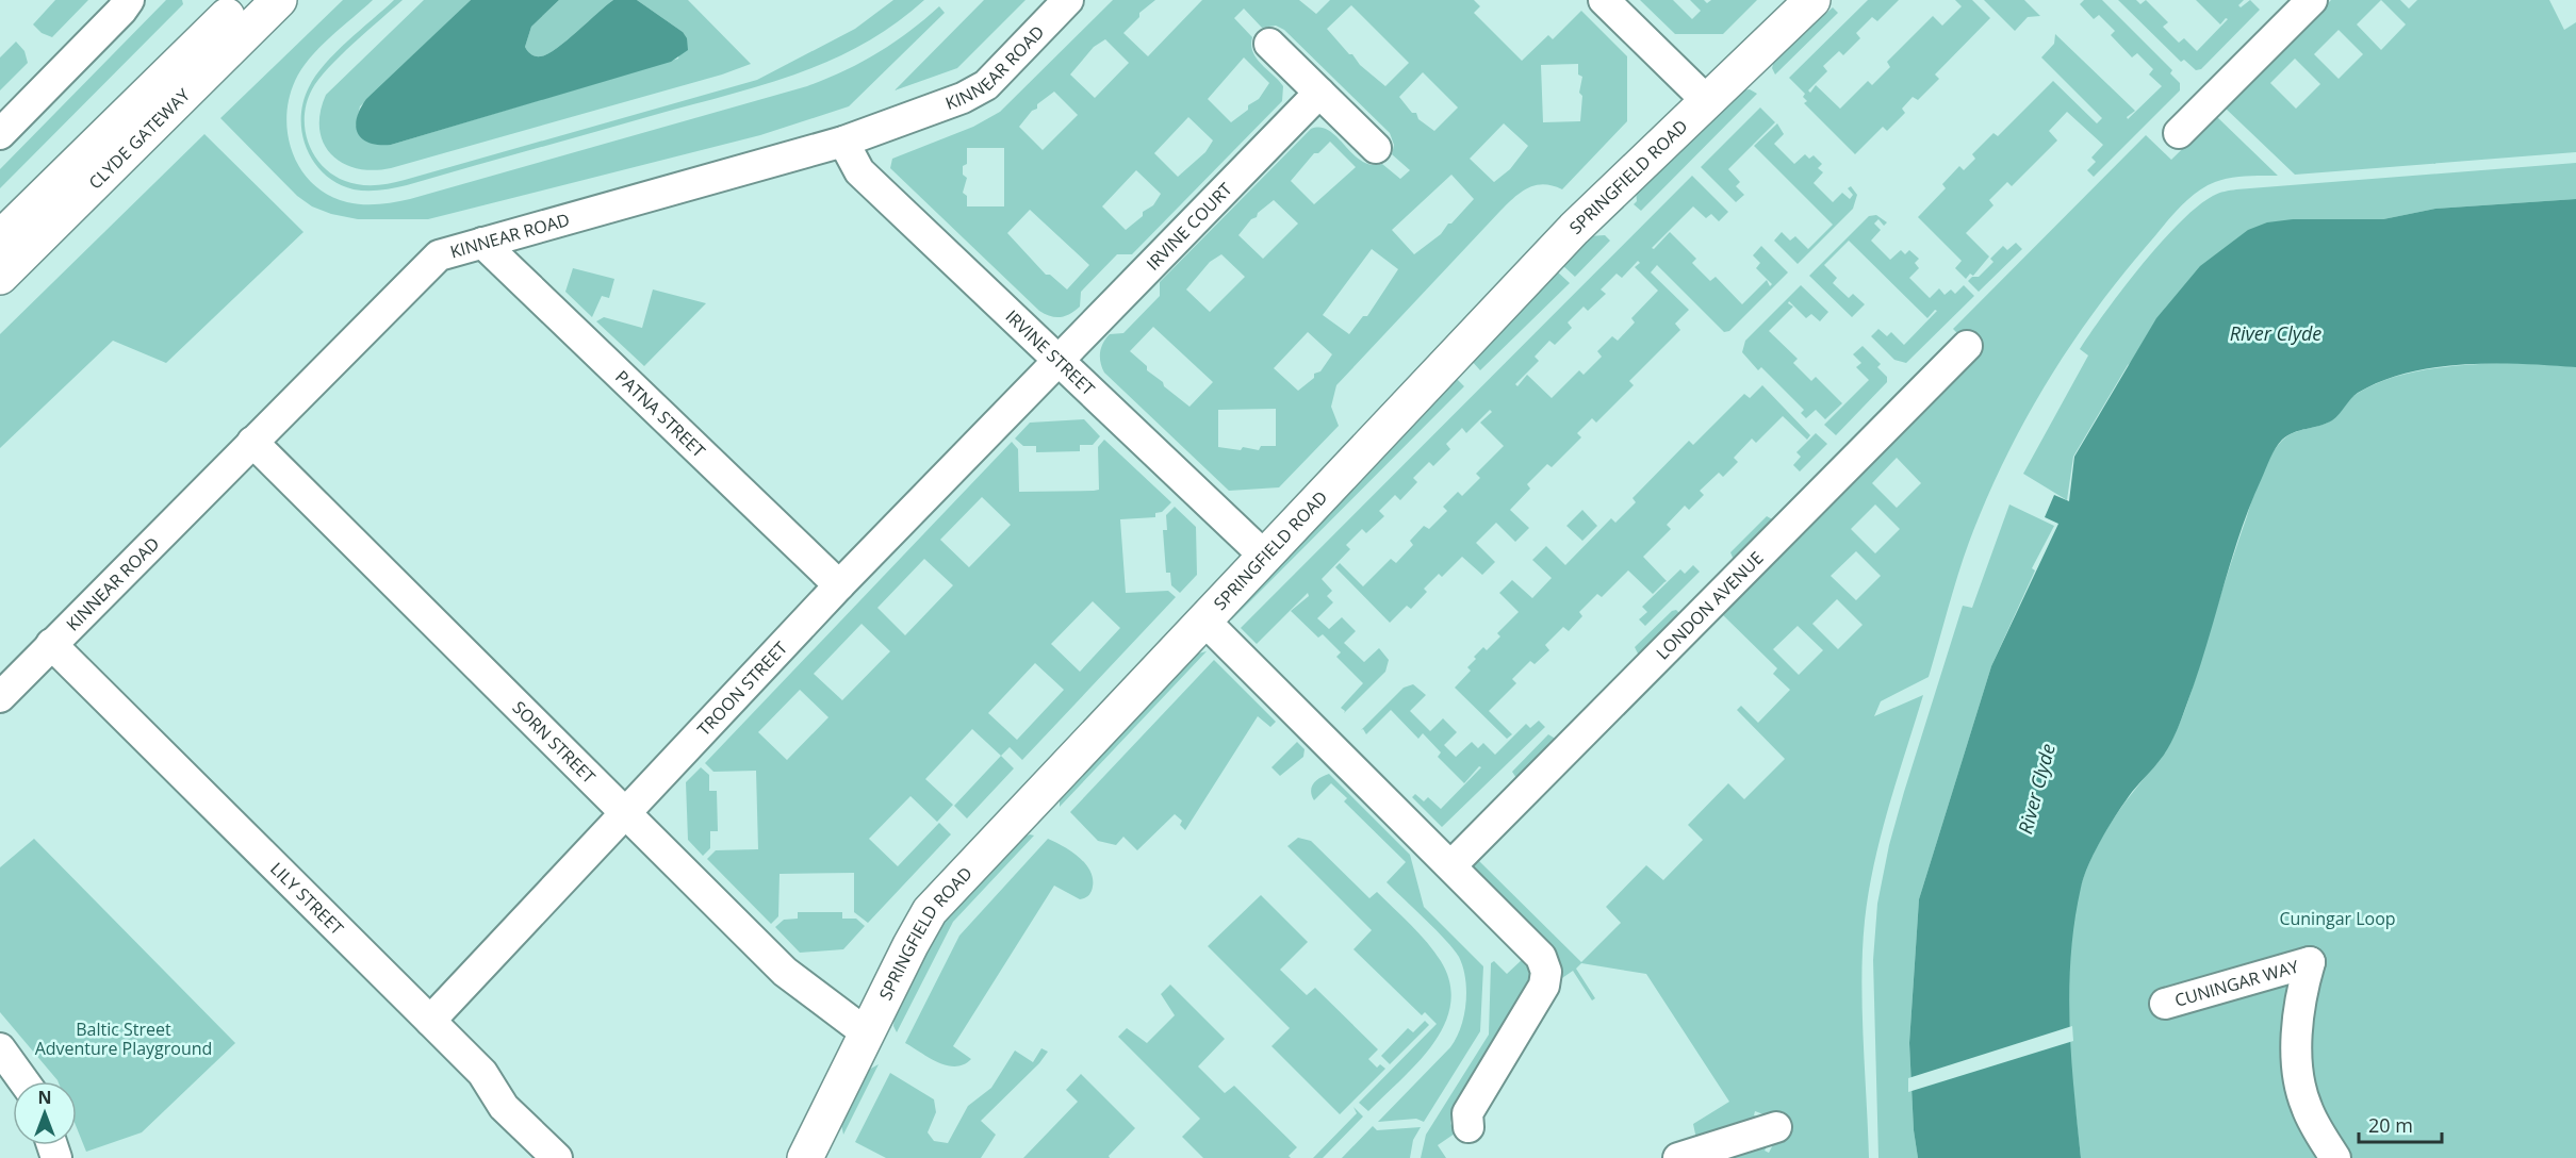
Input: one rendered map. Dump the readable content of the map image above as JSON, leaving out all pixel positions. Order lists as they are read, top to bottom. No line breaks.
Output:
{"streets":{"street":["KINNEAR ROAD","CLYDE GATEWAY","SPRINGFIELD ROAD","IRVINE COURT","IRVINE STREET","PATNA STREET","LONDON AVENUE","TROON STREET","SORN STREET","LILY STREET","CUNINGAR WAY"]},"crossings":[["KINNEAR ROAD","IRVINE STREET"],["KINNEAR ROAD","PATNA STREET"],["KINNEAR ROAD","SORN STREET"],["KINNEAR ROAD","LILY STREET"],["SPRINGFIELD ROAD","IRVINE STREET"],["SPRINGFIELD ROAD","SORN STREET"],["IRVINE COURT","IRVINE STREET"],["IRVINE COURT","TROON STREET"],["IRVINE STREET","TROON STREET"],["PATNA STREET","TROON STREET"],["TROON STREET","SORN STREET"],["TROON STREET","LILY STREET"]],"water":["River Clyde"],"parks":["Cuningar Loop","Baltic Street Adventure Playground"],"scale_bar":"20 m","north":"top"}
